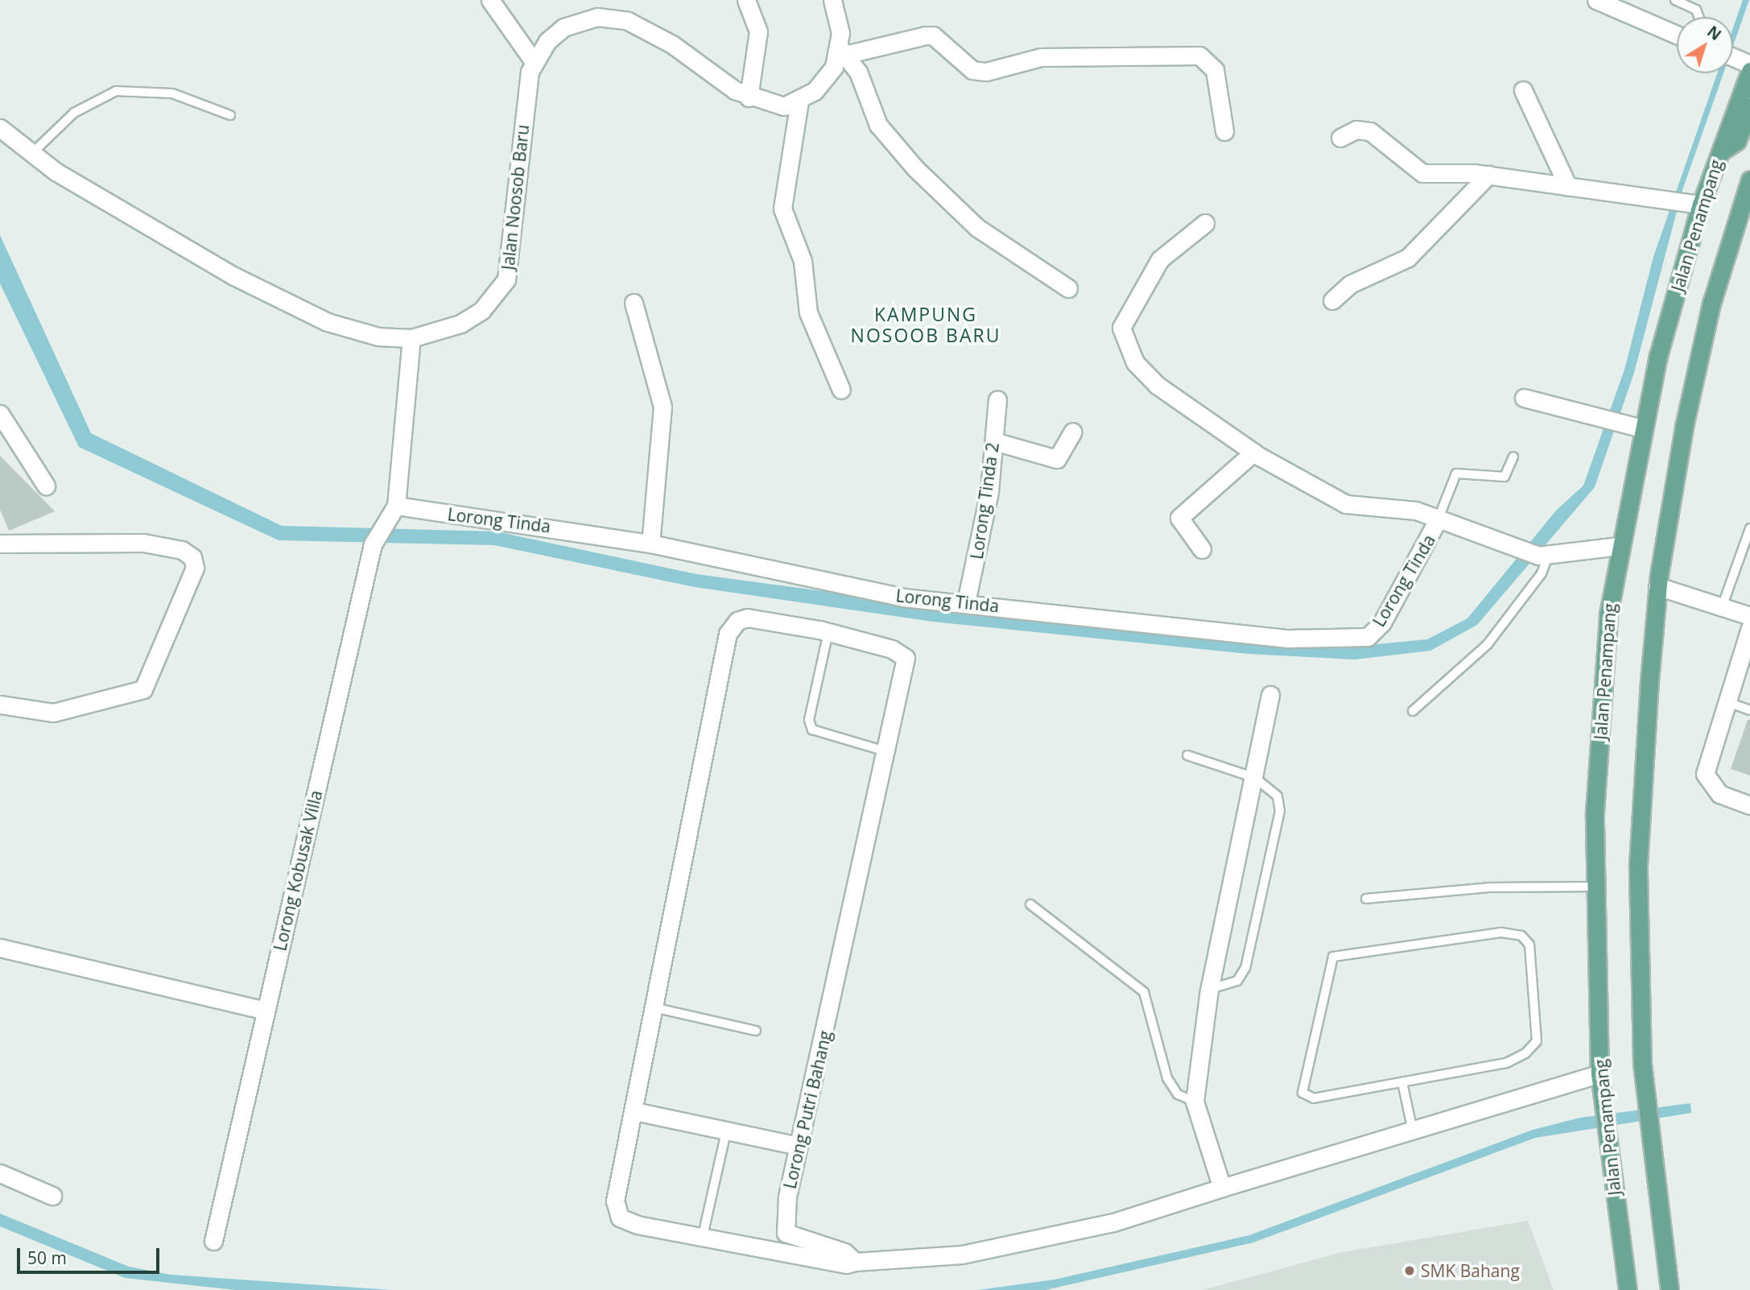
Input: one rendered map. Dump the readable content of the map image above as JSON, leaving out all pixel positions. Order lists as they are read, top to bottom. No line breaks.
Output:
{"streets":{"main road":["Jalan Penampang"],"street":["Jalan Noosob Baru","Lorong Tinda 2","Lorong Tinda","Lorong Kobusak Villa","Lorong Putri Bahang"]},"crossings":[["Jalan Penampang","Lorong Putri Bahang"],["Lorong Tinda 2","Lorong Tinda"],["Lorong Tinda","Lorong Kobusak Villa"]],"districts":["KAMPUNG NOSOOB BARU"],"places":["SMK Bahang"],"scale_bar":"50 m","north":"top right"}
